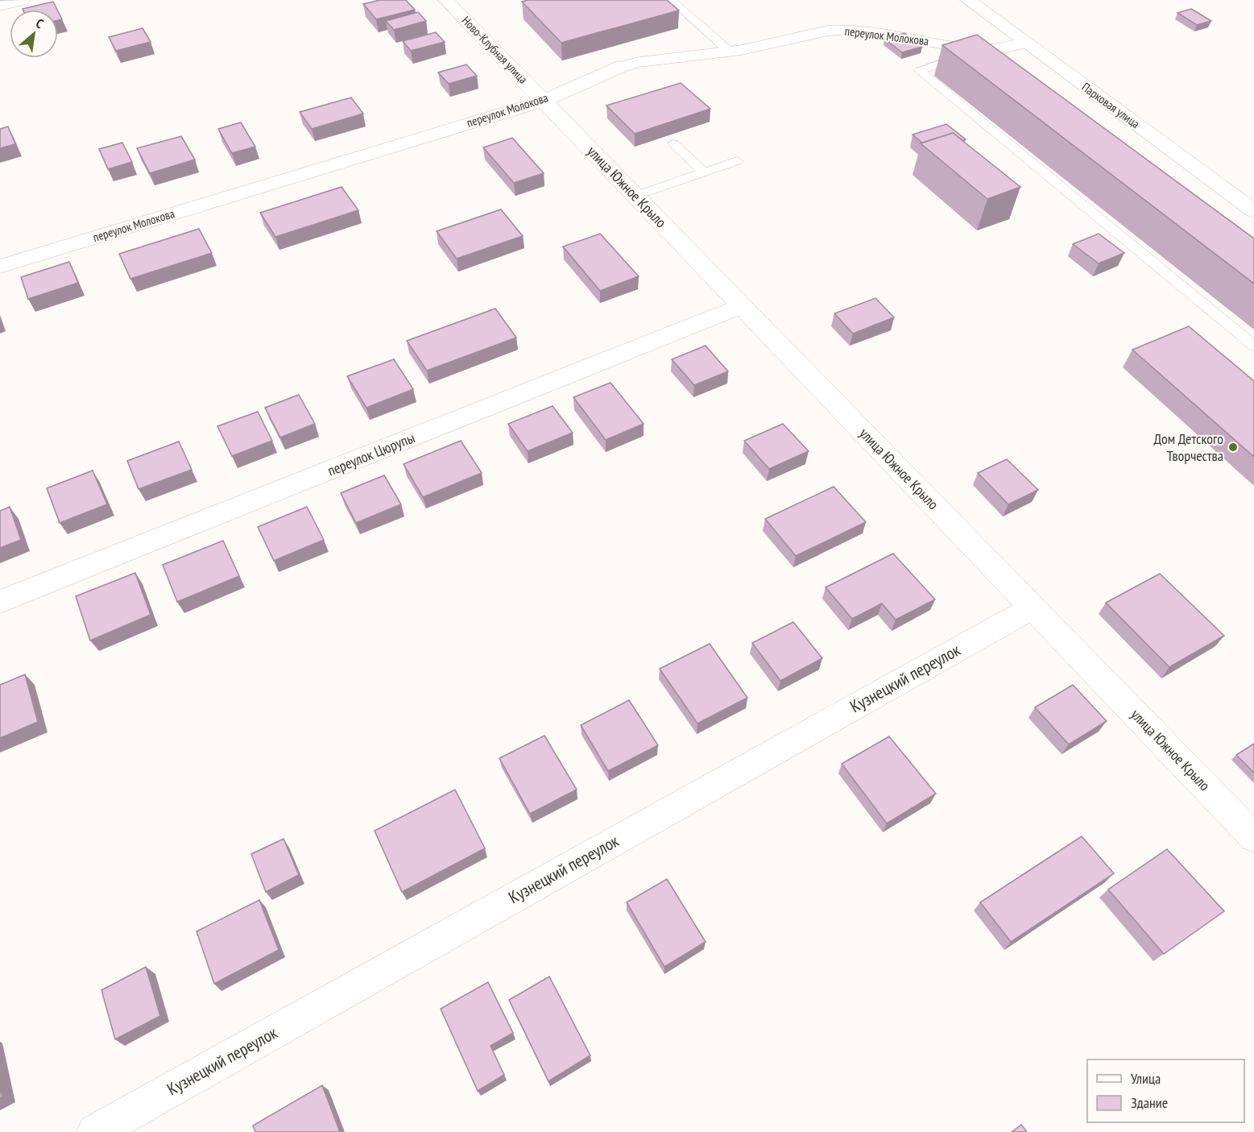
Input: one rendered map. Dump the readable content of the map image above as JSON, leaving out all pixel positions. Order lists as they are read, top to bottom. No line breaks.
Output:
{"streets":{"street":["переулок Молокова","Ново-Клубная улица","Парковая улица","улица Южное Крыло","переулок Цюрупы","Кузнецкий переулок"]},"crossings":[["переулок Молокова","Ново-Клубная улица"],["переулок Молокова","Парковая улица"],["переулок Молокова","улица Южное Крыло"],["Ново-Клубная улица","улица Южное Крыло"],["улица Южное Крыло","переулок Цюрупы"],["улица Южное Крыло","Кузнецкий переулок"]],"places":["Дом Детского Творчества"],"legend":["Улица","Здание"],"north":"top right"}
